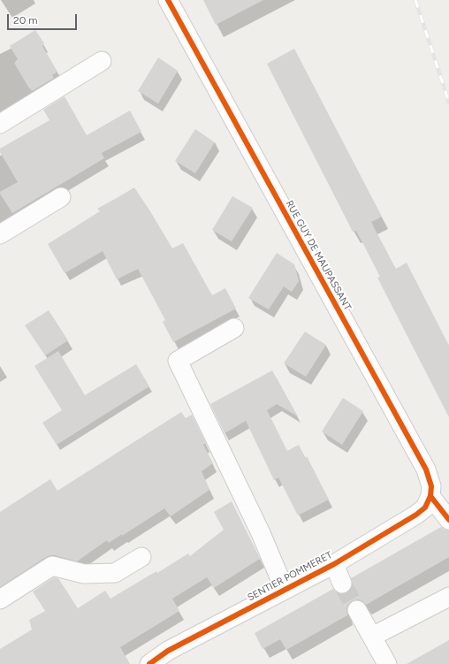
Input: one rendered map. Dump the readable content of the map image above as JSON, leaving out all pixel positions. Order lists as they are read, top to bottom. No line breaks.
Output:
{"streets":{"street":["RUE GUY DE MAUPASSANT","SENTIER POMMERET"]},"crossings":[["RUE GUY DE MAUPASSANT","SENTIER POMMERET"]],"scale_bar":"20 m"}
